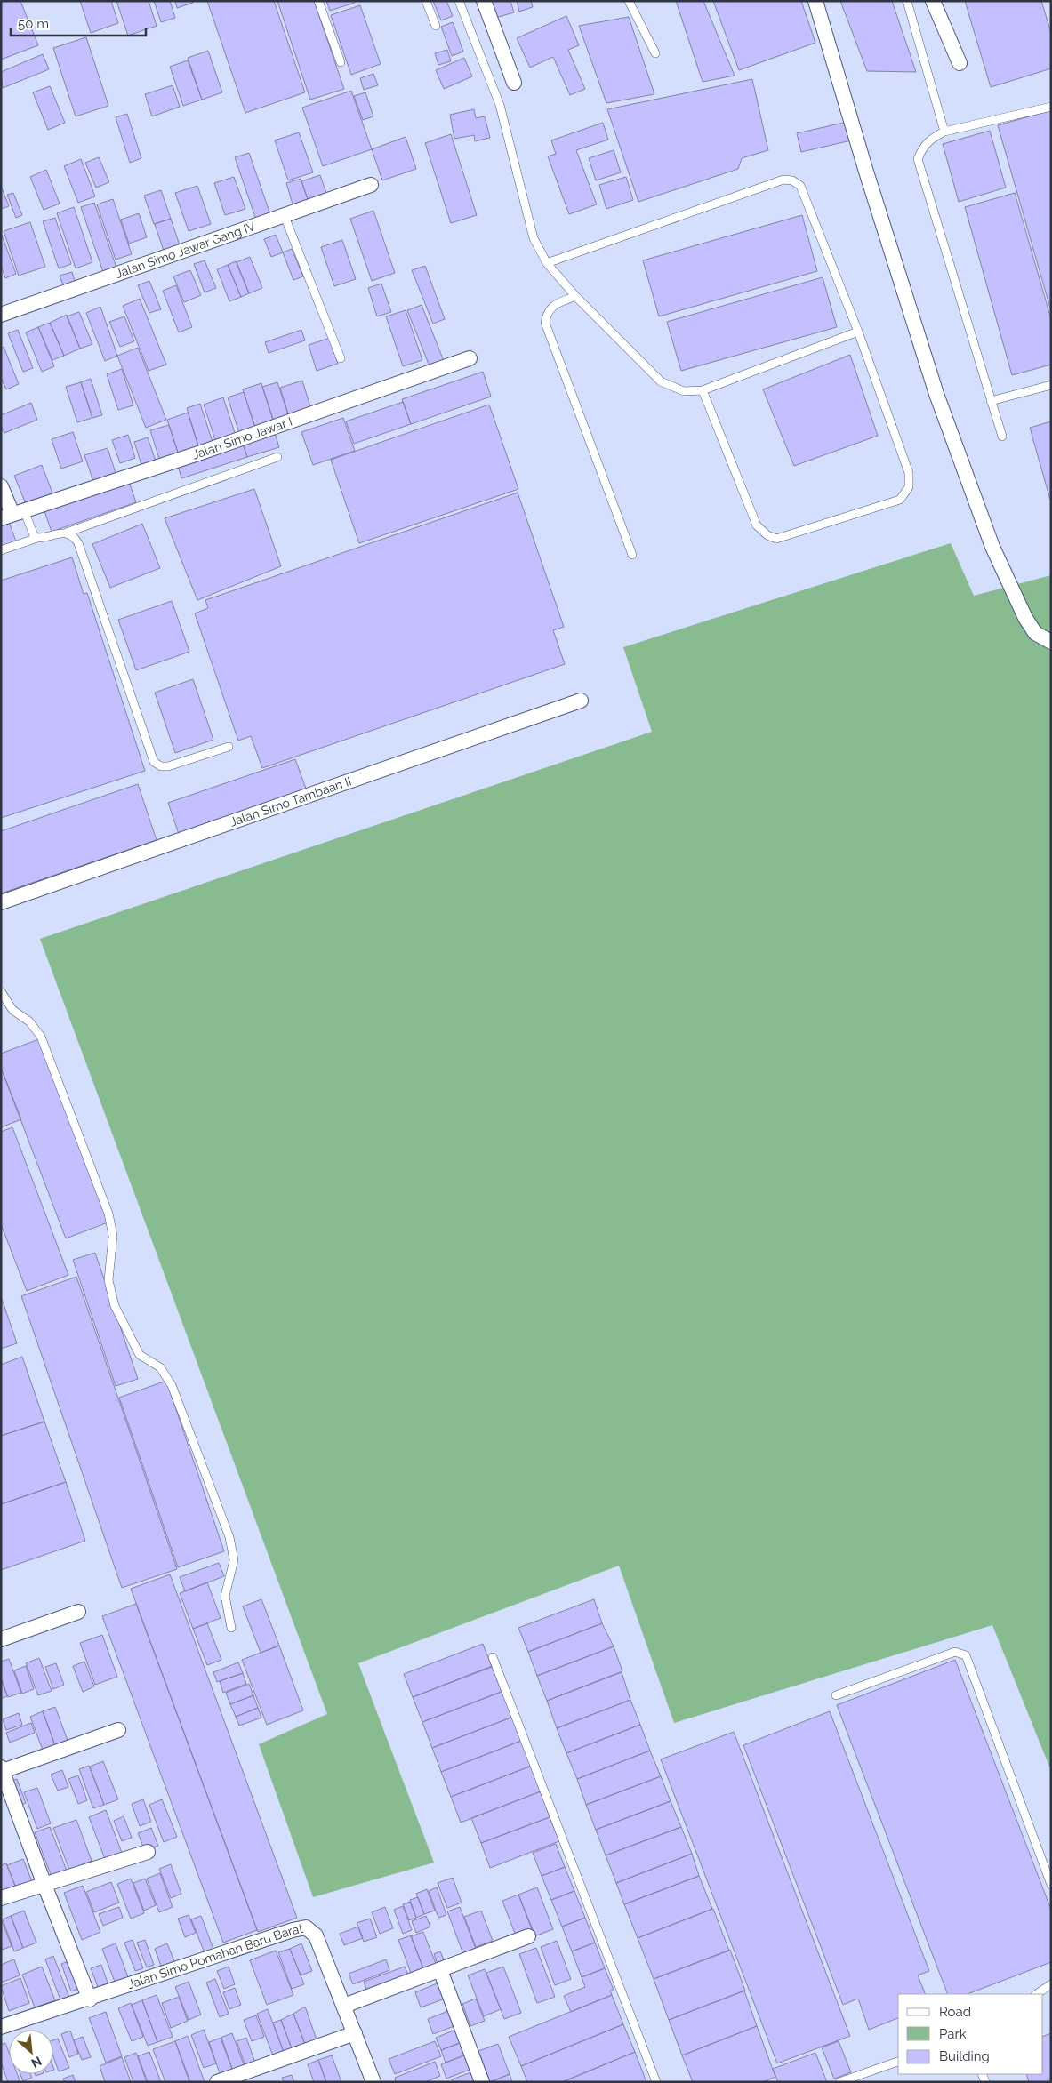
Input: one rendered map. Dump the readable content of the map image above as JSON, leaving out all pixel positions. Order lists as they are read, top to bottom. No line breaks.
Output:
{"streets":{"street":["Jalan Simo Jawar Gang IV","Jalan Simo Jawar I","Jalan Simo Tambaan II","Jalan Simo Pomahan Baru Barat"]},"legend":["Road","Park","Building"],"scale_bar":"50 m","north":"bottom right"}
